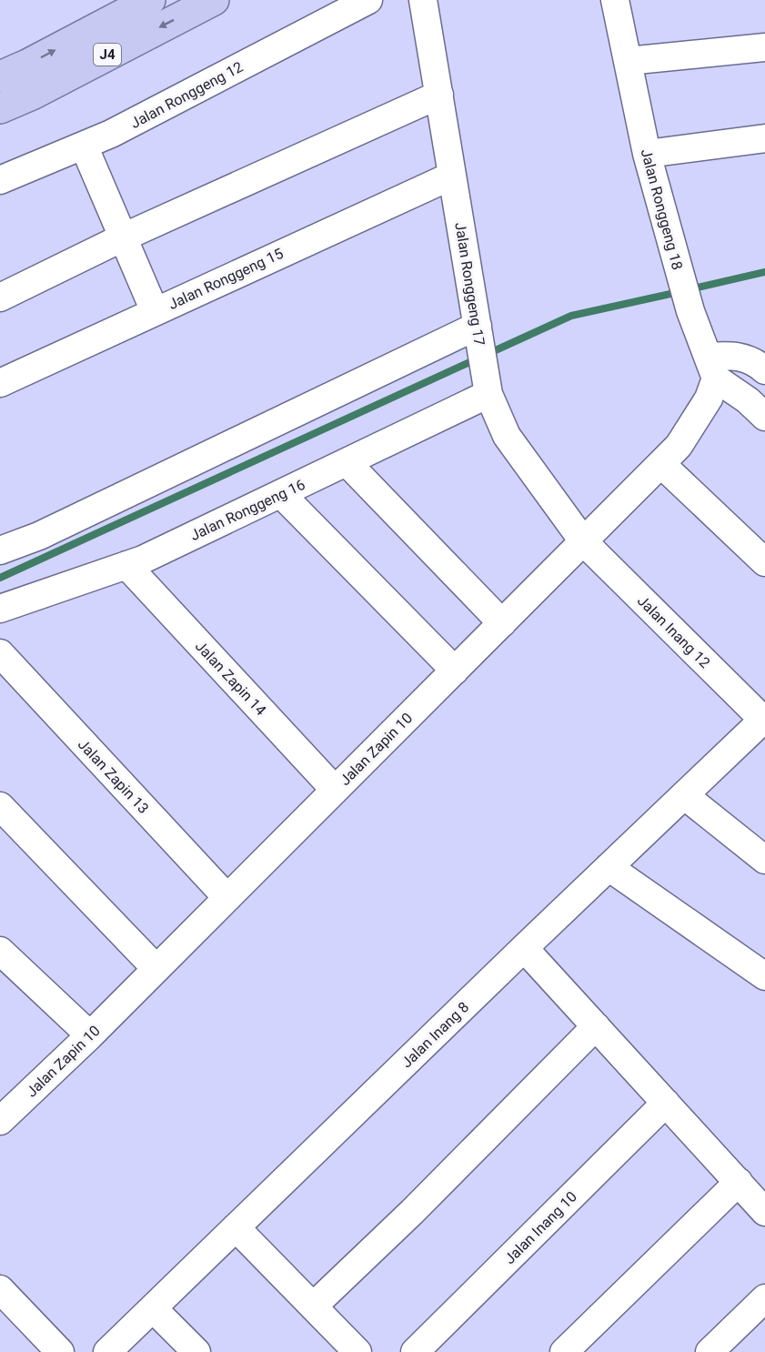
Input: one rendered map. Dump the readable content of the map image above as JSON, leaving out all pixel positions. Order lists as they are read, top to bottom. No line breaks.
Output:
{"streets":{"main road":["J4"],"street":["Jalan Ronggeng 12","Jalan Ronggeng 18","Jalan Ronggeng 15","Jalan Ronggeng 17","Jalan Ronggeng 16","Jalan Inang 12","Jalan Zapin 14","Jalan Zapin 10","Jalan Zapin 13","Jalan Inang 8","Jalan Inang 10"]},"crossings":[["Jalan Ronggeng 18","Jalan Zapin 10"],["Jalan Ronggeng 15","Jalan Ronggeng 17"],["Jalan Ronggeng 17","Jalan Ronggeng 16"],["Jalan Ronggeng 17","Jalan Inang 12"],["Jalan Ronggeng 17","Jalan Zapin 10"],["Jalan Ronggeng 16","Jalan Zapin 14"],["Jalan Inang 12","Jalan Zapin 10"],["Jalan Inang 12","Jalan Inang 8"],["Jalan Zapin 14","Jalan Zapin 10"],["Jalan Zapin 10","Jalan Zapin 13"]]}
